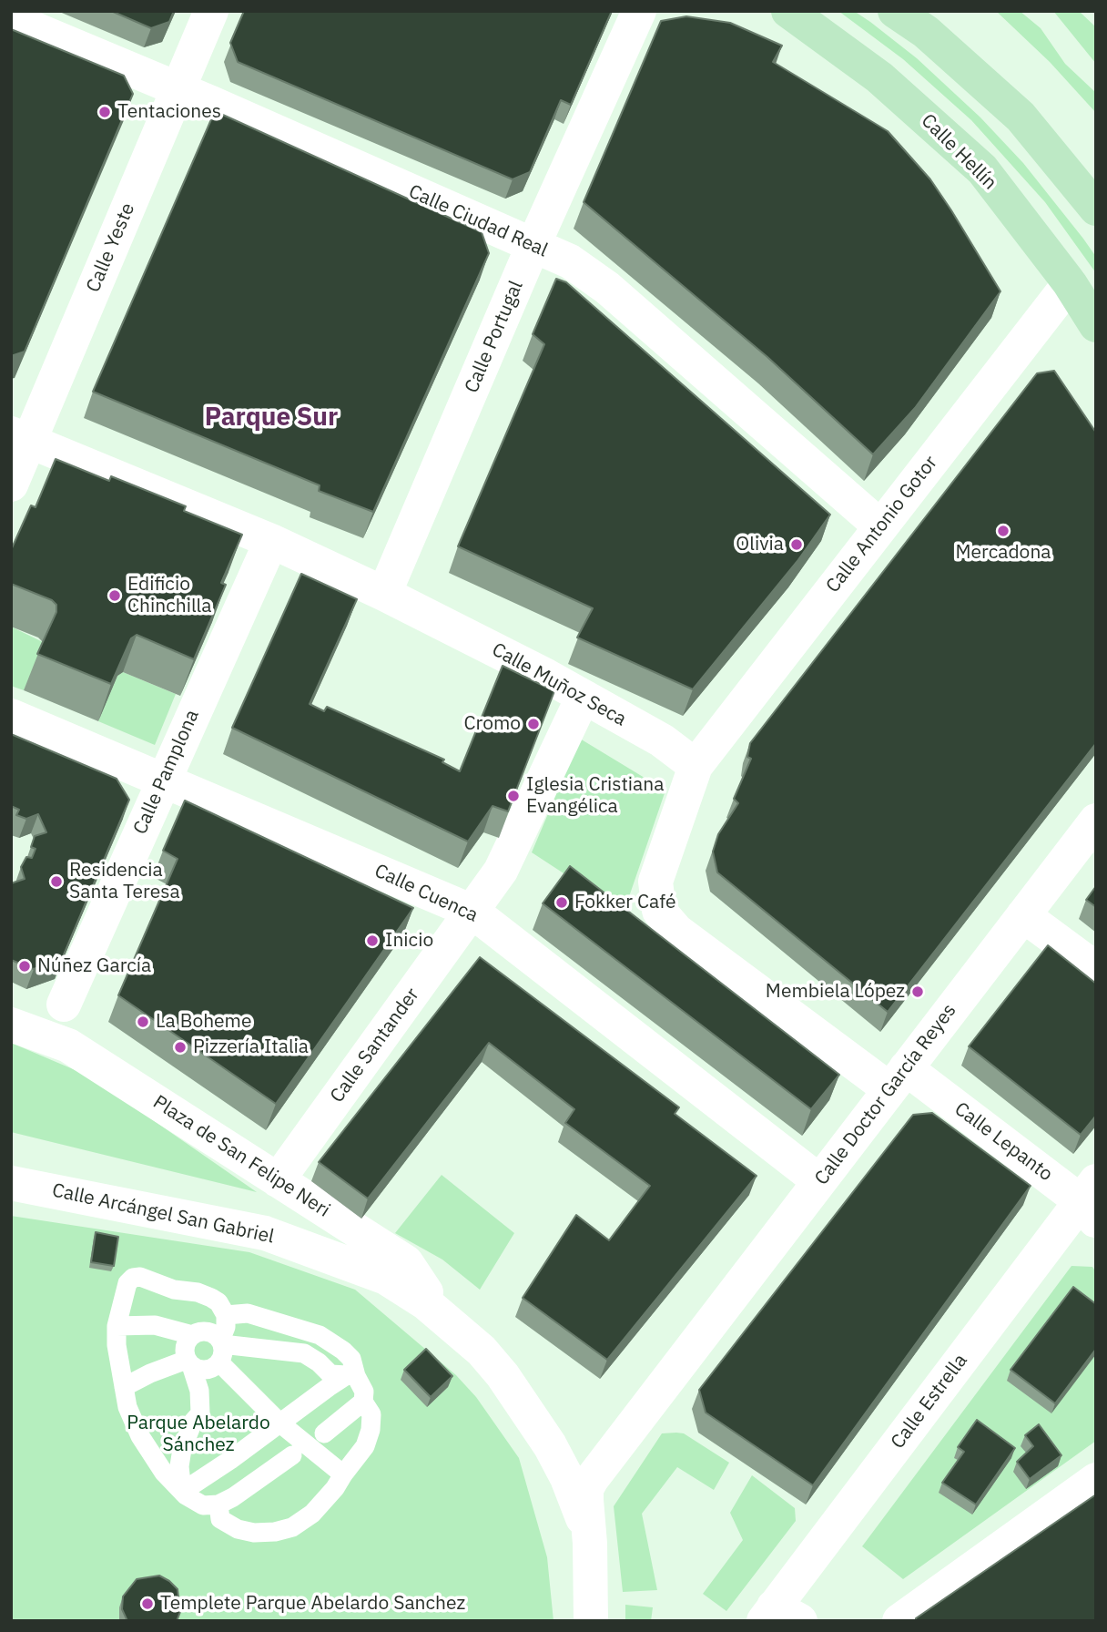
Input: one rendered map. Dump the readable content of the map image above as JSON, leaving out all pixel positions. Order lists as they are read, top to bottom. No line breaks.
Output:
{"streets":{"main road":["Calle Hellín"],"street":["Calle Ciudad Real","Calle Yeste","Calle Portugal","Calle Antonio Gotor","Calle Muñoz Seca","Calle Pamplona","Calle Cuenca","Calle Santander","Calle Doctor García Reyes","Calle Lepanto","Plaza de San Felipe Neri","Calle Arcángel San Gabriel","Calle Estrella"]},"crossings":[["Calle Hellín","Calle Antonio Gotor"],["Calle Ciudad Real","Calle Yeste"],["Calle Ciudad Real","Calle Portugal"],["Calle Ciudad Real","Calle Antonio Gotor"],["Calle Yeste","Calle Muñoz Seca"],["Calle Portugal","Calle Muñoz Seca"],["Calle Antonio Gotor","Calle Muñoz Seca"],["Calle Muñoz Seca","Calle Pamplona"],["Calle Muñoz Seca","Calle Santander"],["Calle Pamplona","Calle Cuenca"],["Calle Cuenca","Calle Santander"],["Calle Cuenca","Calle Doctor García Reyes"],["Calle Santander","Plaza de San Felipe Neri"],["Calle Doctor García Reyes","Calle Lepanto"],["Calle Doctor García Reyes","Calle Arcángel San Gabriel"],["Calle Lepanto","Calle Estrella"],["Plaza de San Felipe Neri","Calle Arcángel San Gabriel"]],"districts":["Parque Sur"],"parks":["Parque Abelardo Sánchez"],"places":["Tentaciones","Mercadona","Olivia","Edificio Chinchilla","Cromo","Iglesia Cristiana Evangélica","Residencia Santa Teresa","Fokker Café","Inicio","Núñez García","Membiela López","La Boheme","Pizzería Italia","Templete Parque Abelardo Sanchez"]}
